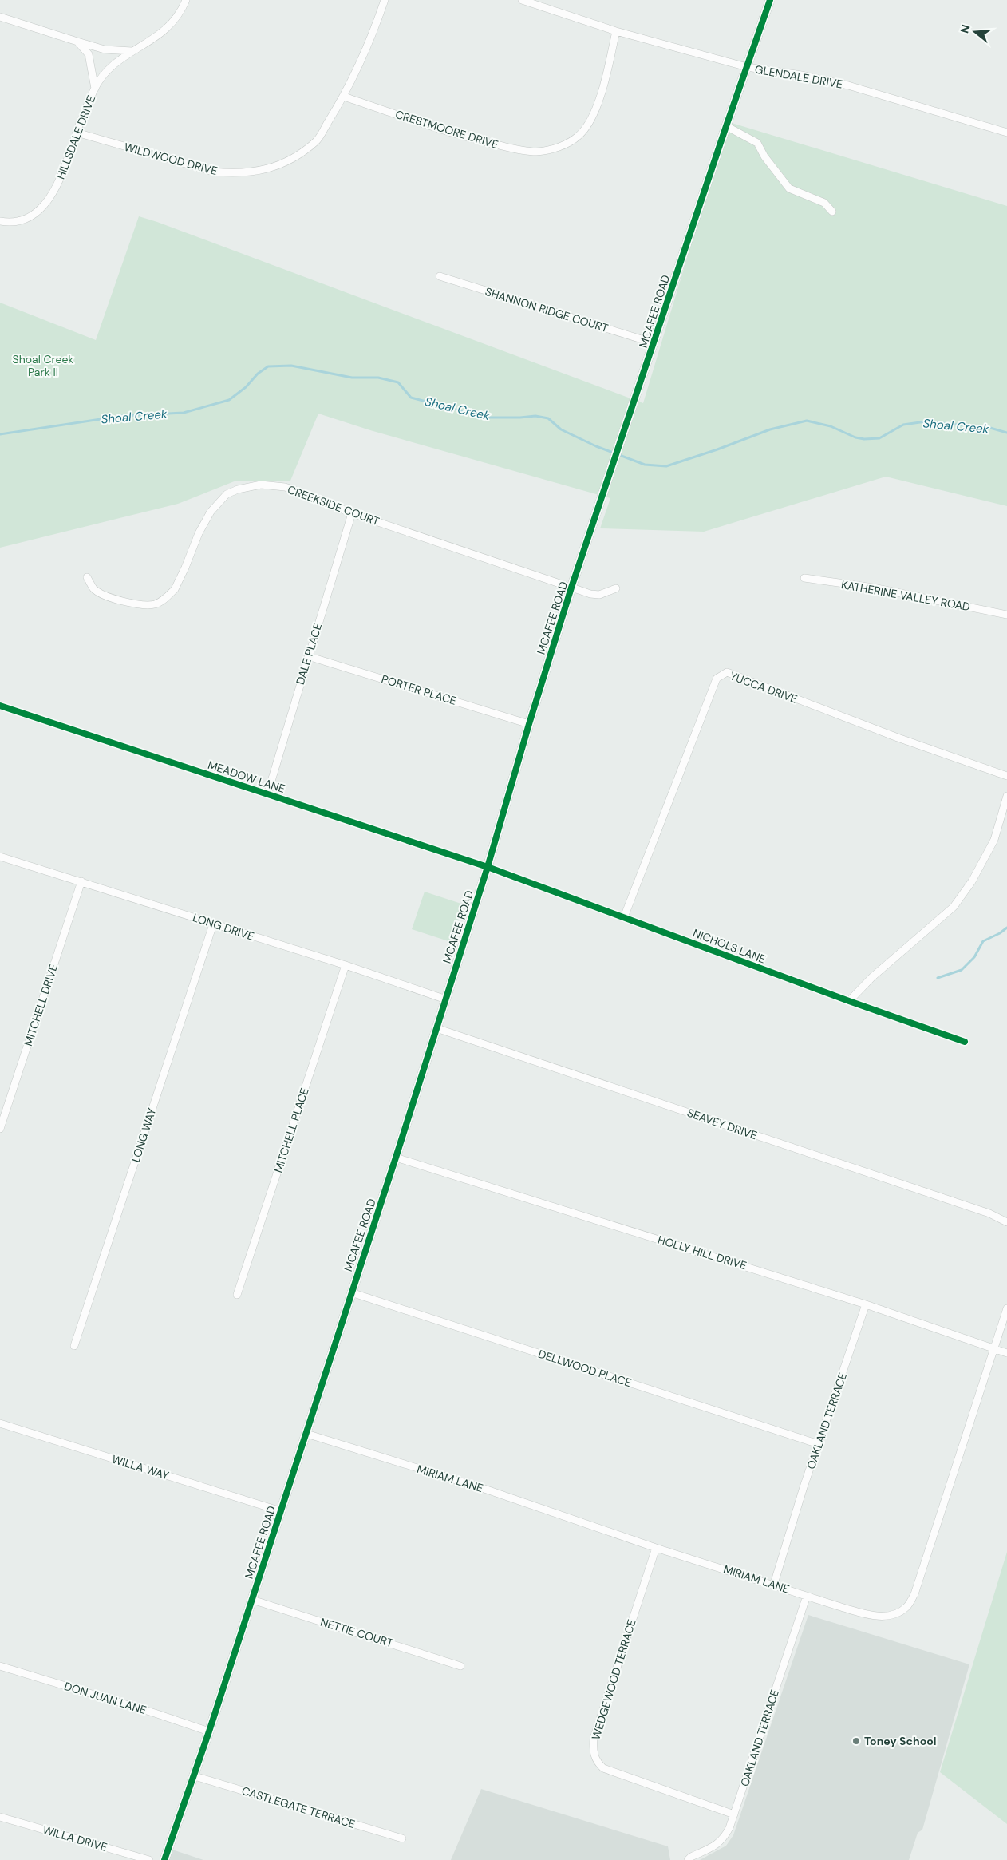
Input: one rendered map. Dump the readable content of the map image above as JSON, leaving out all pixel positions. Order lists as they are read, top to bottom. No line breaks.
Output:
{"streets":{"street":["GLENDALE DRIVE","CRESTMOORE DRIVE","HILLSDALE DRIVE","WILDWOOD DRIVE","SHANNON RIDGE COURT","MCAFEE ROAD","CREEKSIDE COURT","KATHERINE VALLEY ROAD","DALE PLACE","YUCCA DRIVE","PORTER PLACE","MEADOW LANE","LONG DRIVE","NICHOLS LANE","MITCHELL DRIVE","SEAVEY DRIVE","MITCHELL PLACE","LONG WAY","HOLLY HILL DRIVE","DELLWOOD PLACE","OAKLAND TERRACE","WILLA WAY","MIRIAM LANE","NETTIE COURT","WEDGEWOOD TERRACE","DON JUAN LANE","CASTLEGATE TERRACE","WILLA DRIVE"]},"crossings":[["GLENDALE DRIVE","CRESTMOORE DRIVE"],["GLENDALE DRIVE","MCAFEE ROAD"],["CRESTMOORE DRIVE","WILDWOOD DRIVE"],["HILLSDALE DRIVE","WILDWOOD DRIVE"],["SHANNON RIDGE COURT","MCAFEE ROAD"],["MCAFEE ROAD","CREEKSIDE COURT"],["MCAFEE ROAD","PORTER PLACE"],["MCAFEE ROAD","MEADOW LANE"],["MCAFEE ROAD","LONG DRIVE"],["MCAFEE ROAD","NICHOLS LANE"],["MCAFEE ROAD","SEAVEY DRIVE"],["MCAFEE ROAD","HOLLY HILL DRIVE"],["MCAFEE ROAD","DELLWOOD PLACE"],["MCAFEE ROAD","WILLA WAY"],["MCAFEE ROAD","MIRIAM LANE"],["MCAFEE ROAD","NETTIE COURT"],["MCAFEE ROAD","DON JUAN LANE"],["MCAFEE ROAD","CASTLEGATE TERRACE"],["CREEKSIDE COURT","DALE PLACE"],["DALE PLACE","PORTER PLACE"],["DALE PLACE","MEADOW LANE"],["YUCCA DRIVE","NICHOLS LANE"],["MEADOW LANE","NICHOLS LANE"],["LONG DRIVE","MITCHELL DRIVE"],["LONG DRIVE","MITCHELL PLACE"],["LONG DRIVE","LONG WAY"],["HOLLY HILL DRIVE","OAKLAND TERRACE"],["HOLLY HILL DRIVE","MIRIAM LANE"],["DELLWOOD PLACE","OAKLAND TERRACE"],["OAKLAND TERRACE","MIRIAM LANE"],["OAKLAND TERRACE","WEDGEWOOD TERRACE"],["MIRIAM LANE","WEDGEWOOD TERRACE"]],"water":["Shoal Creek"],"parks":["Shoal Creek Park II"],"places":["Toney School"],"north":"left"}
